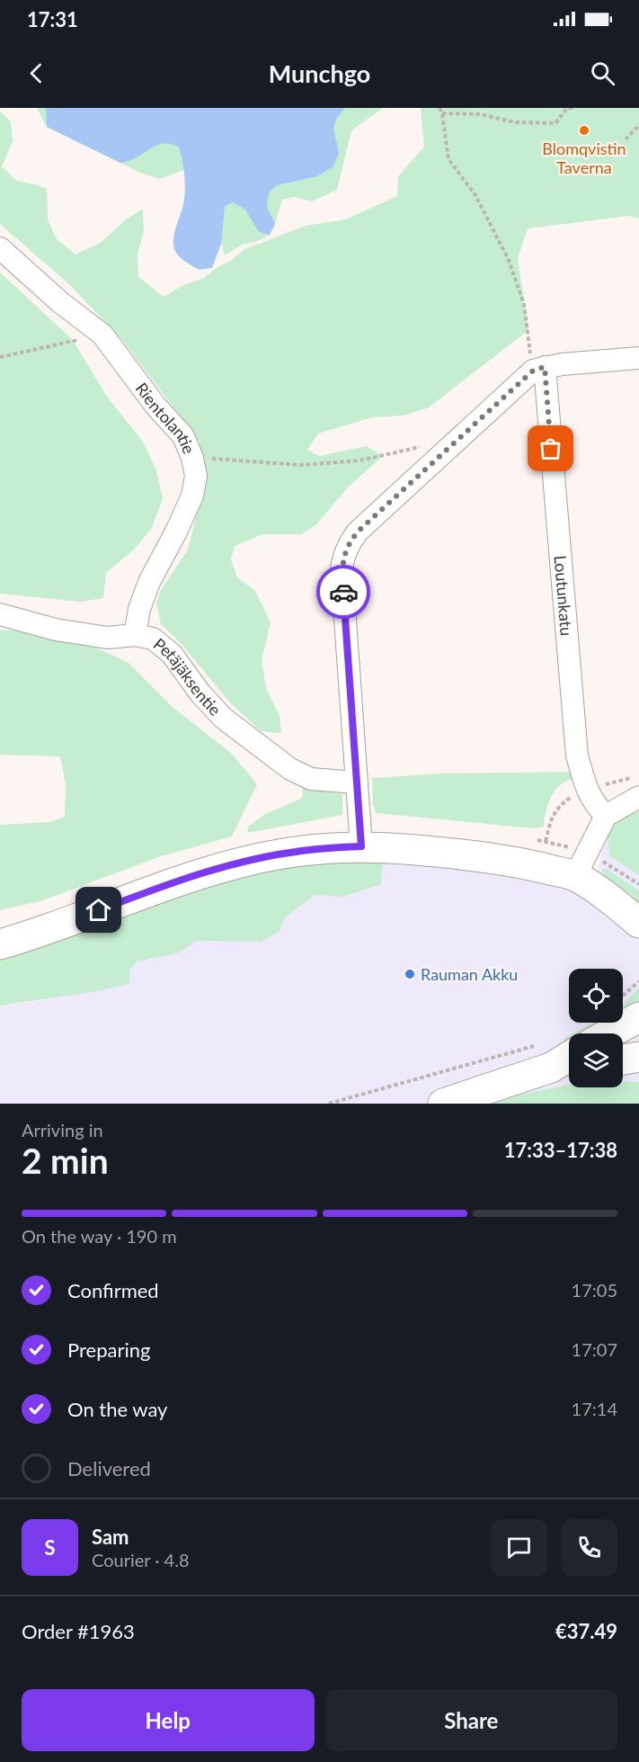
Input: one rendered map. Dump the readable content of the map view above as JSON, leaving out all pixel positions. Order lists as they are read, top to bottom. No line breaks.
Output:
{"streets":{"street":["Rientolantie","Loutunkatu","Petäjäksentie"]},"crossings":[["Rientolantie","Petäjäksentie"]],"places":["Blomqvistin Taverna","Rauman Akku"],"page":{"status":"17:31","header":"Munchgo","heading":["2 min","Arriving in","17:33–17:38"],"panel":["Sam","Courier · 4.8","Order #1963","€37.49"],"bar":"On the way · 190 m","list":[["Confirmed","17:05"],["Preparing","17:07"],["On the way","17:14"],"Delivered"],"round":"S","buttons":["Help","Share"]}}
